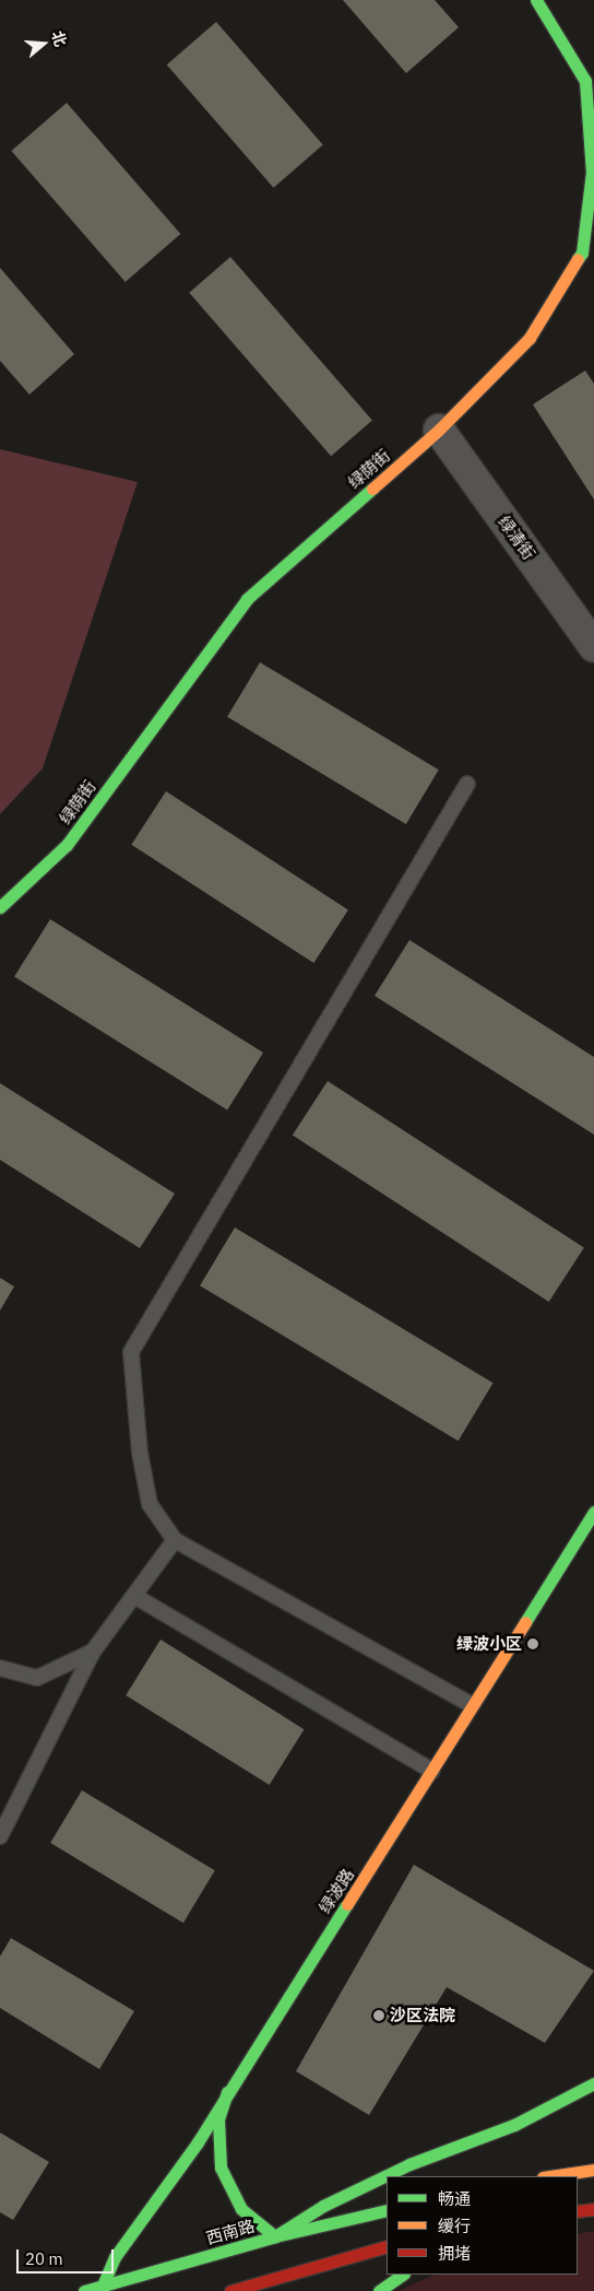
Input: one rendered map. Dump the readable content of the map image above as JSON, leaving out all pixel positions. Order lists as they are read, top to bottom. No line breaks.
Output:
{"streets":{"main road":["绿荫街","绿波路","西南路"],"street":["绿清街"]},"crossings":[["绿荫街","绿清街"],["绿波路","西南路"]],"places":["绿波小区","沙区法院"],"legend":["畅通","缓行","拥堵"],"scale_bar":"20 m","north":"right"}
